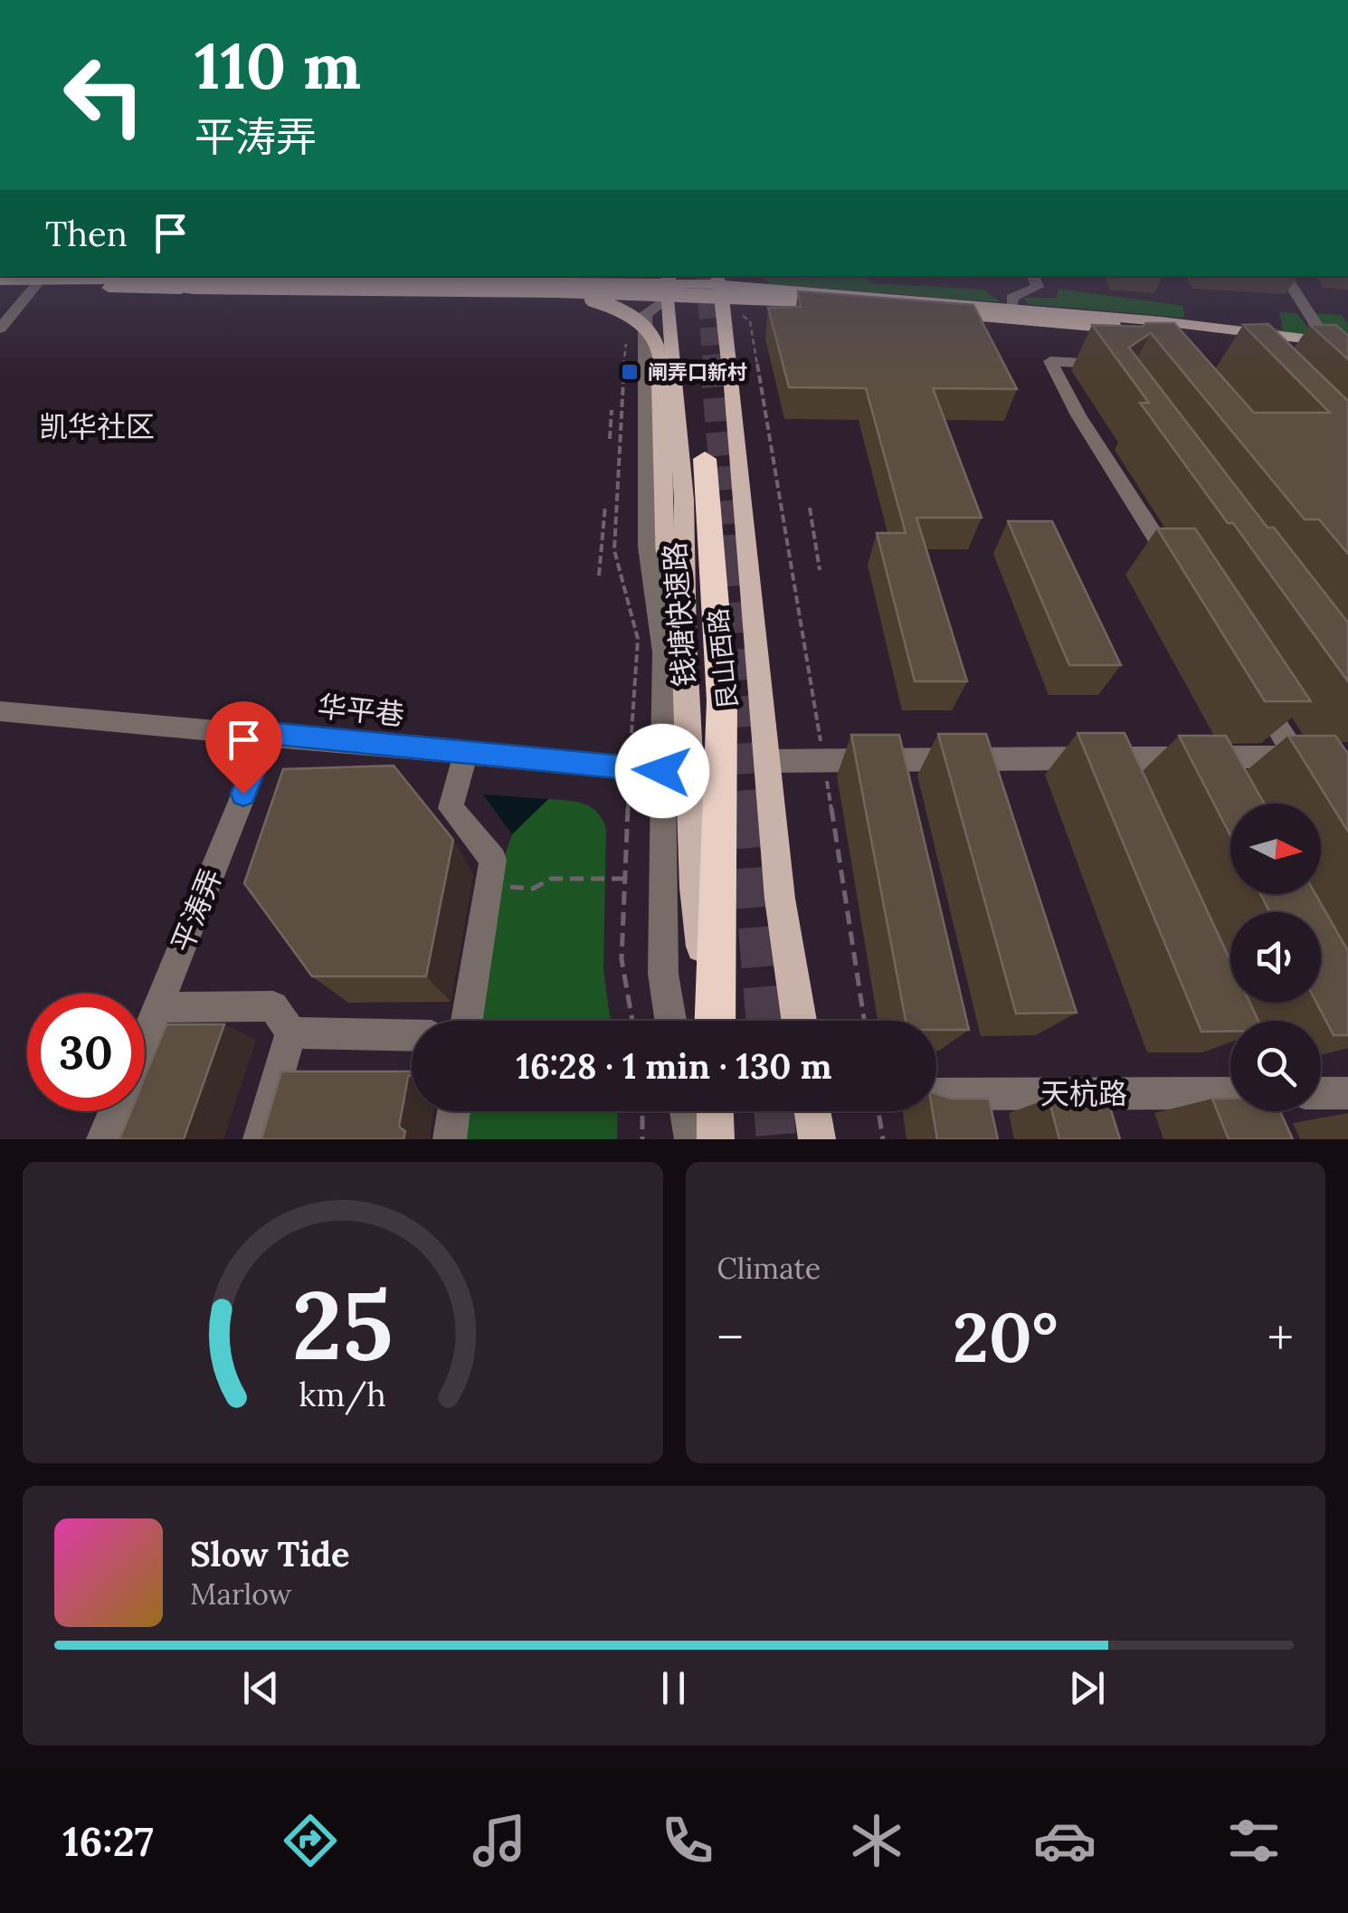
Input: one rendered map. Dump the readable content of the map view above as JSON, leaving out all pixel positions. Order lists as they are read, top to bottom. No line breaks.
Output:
{"streets":{"highway":["钱塘快速路"],"main road":["艮山西路"],"street":["华平巷","平涛弄","天杭路"]},"crossings":[["华平巷","平涛弄"]],"districts":["凯华社区"],"places":{"transit":["闸弄口新村"]},"north":"right","page":{"turn":["110 m","平涛弄"],"then":"Then","limit":"30","trip":"16:28 · 1 min · 130 m","tile":"Climate","heat":["−","20°","+"],"song":["Slow Tide","Marlow"],"tabs":"16:27","gauge":["25","km/h"]}}
